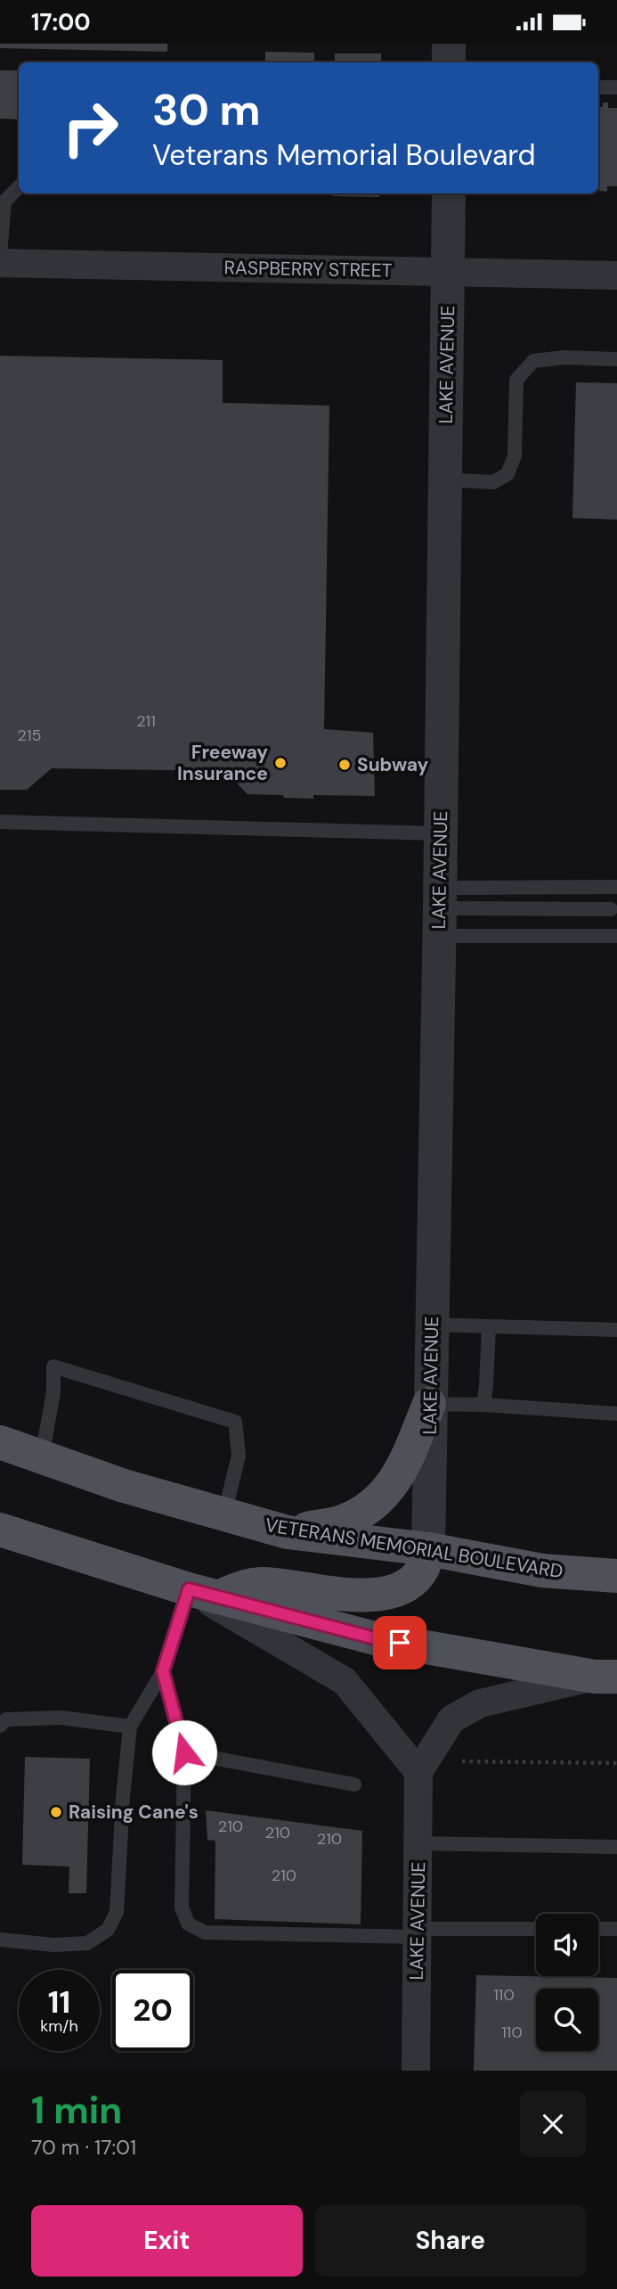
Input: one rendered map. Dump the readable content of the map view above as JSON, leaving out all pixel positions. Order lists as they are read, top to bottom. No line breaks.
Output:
{"streets":{"main road":["VETERANS MEMORIAL BOULEVARD"],"street":["RASPBERRY STREET","LAKE AVENUE"]},"crossings":[["RASPBERRY STREET","LAKE AVENUE"],["LAKE AVENUE","VETERANS MEMORIAL BOULEVARD"]],"places":["Freeway Insurance","Subway","Raising Cane's"],"house_numbers":["211","215","210","210","210","210","110","110"],"page":{"status":"17:00","turn":["30 m","Veterans Memorial Boulevard"],"speed":"11 km/h","limit":"20","heading":["1 min","70 m · 17:01"],"buttons":["Exit","Share"]}}
